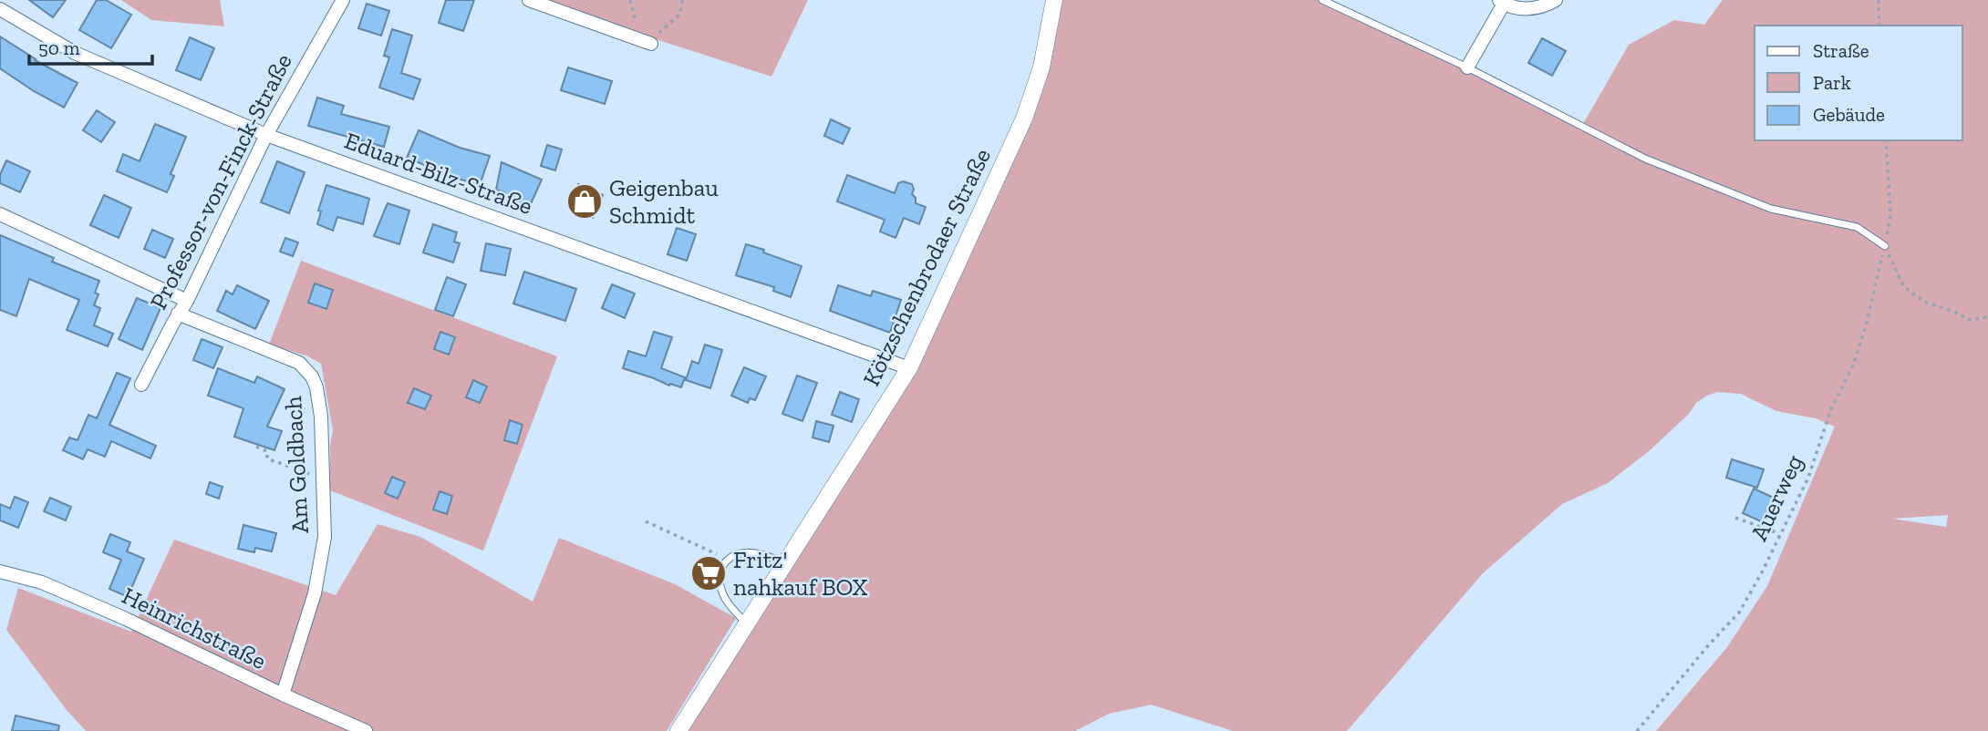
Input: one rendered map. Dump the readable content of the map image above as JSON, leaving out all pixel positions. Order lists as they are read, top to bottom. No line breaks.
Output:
{"streets":{"street":["Eduard-Bilz-Straße","Professor-von-Finck-Straße","Kötzschenbrodaer Straße","Am Goldbach","Heinrichstraße"],"path":["Auerweg"]},"crossings":[["Eduard-Bilz-Straße","Professor-von-Finck-Straße"],["Eduard-Bilz-Straße","Kötzschenbrodaer Straße"],["Professor-von-Finck-Straße","Am Goldbach"],["Am Goldbach","Heinrichstraße"]],"places":{"shop":["Geigenbau Schmidt"],"supermarket":["Fritz' nahkauf BOX"]},"legend":["Straße","Park","Gebäude"],"scale_bar":"50 m"}
